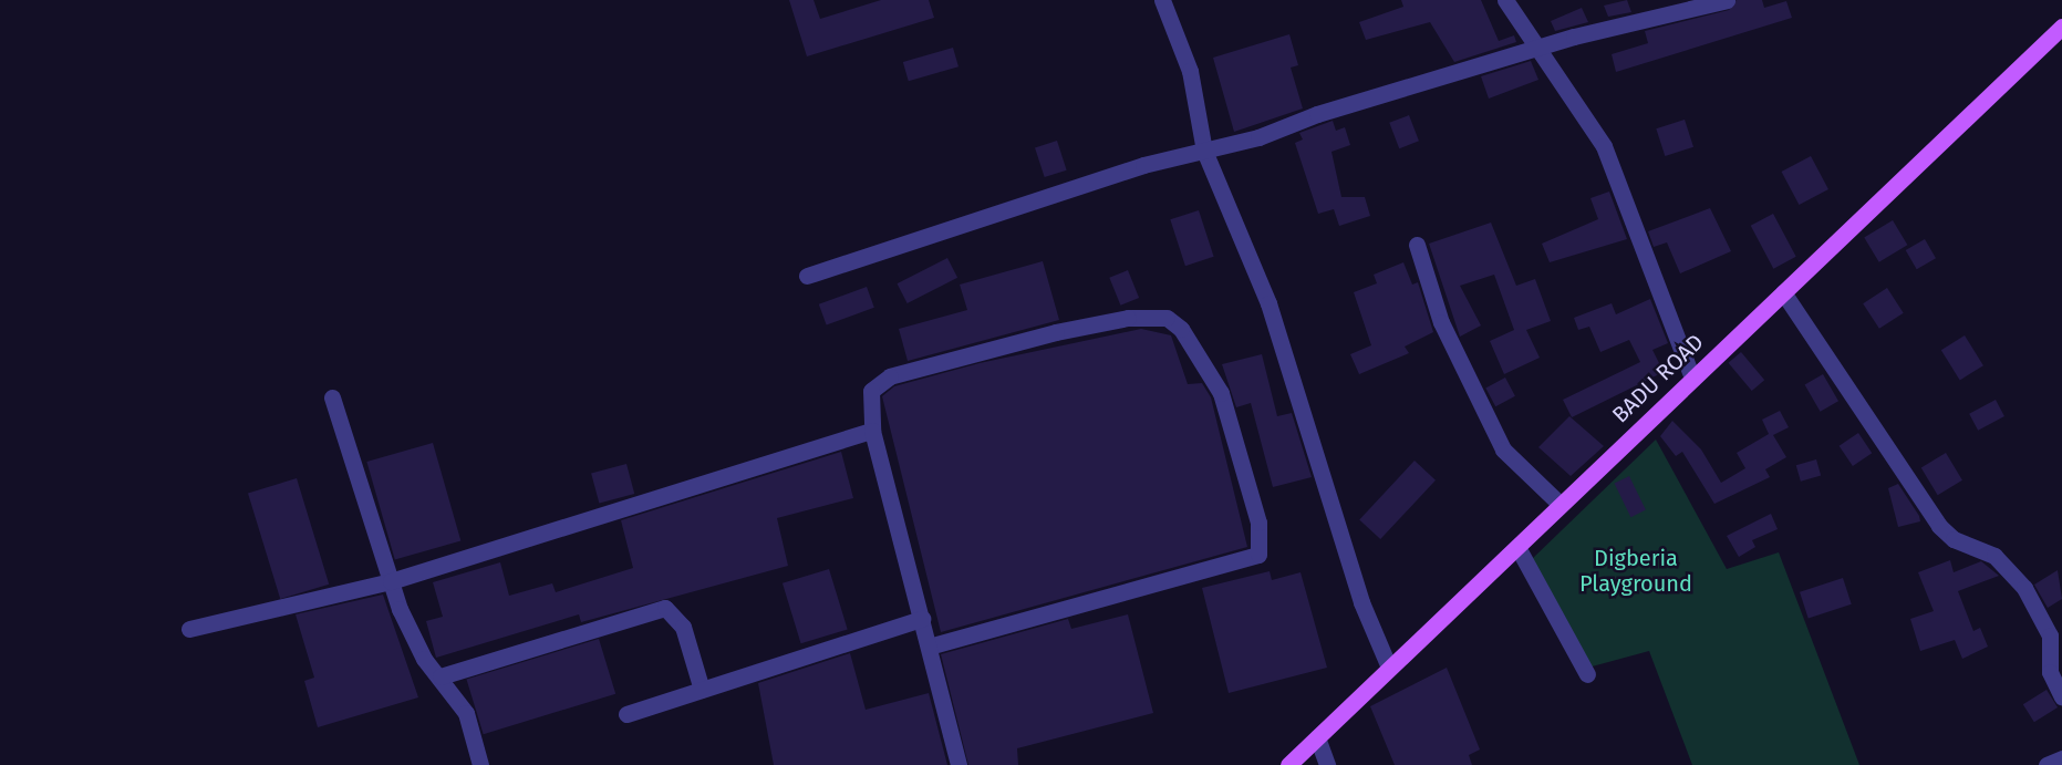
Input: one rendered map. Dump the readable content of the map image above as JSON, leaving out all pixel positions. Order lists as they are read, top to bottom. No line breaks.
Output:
{"streets":{"main road":["BADU ROAD"]},"parks":["Digberia Playground"]}
